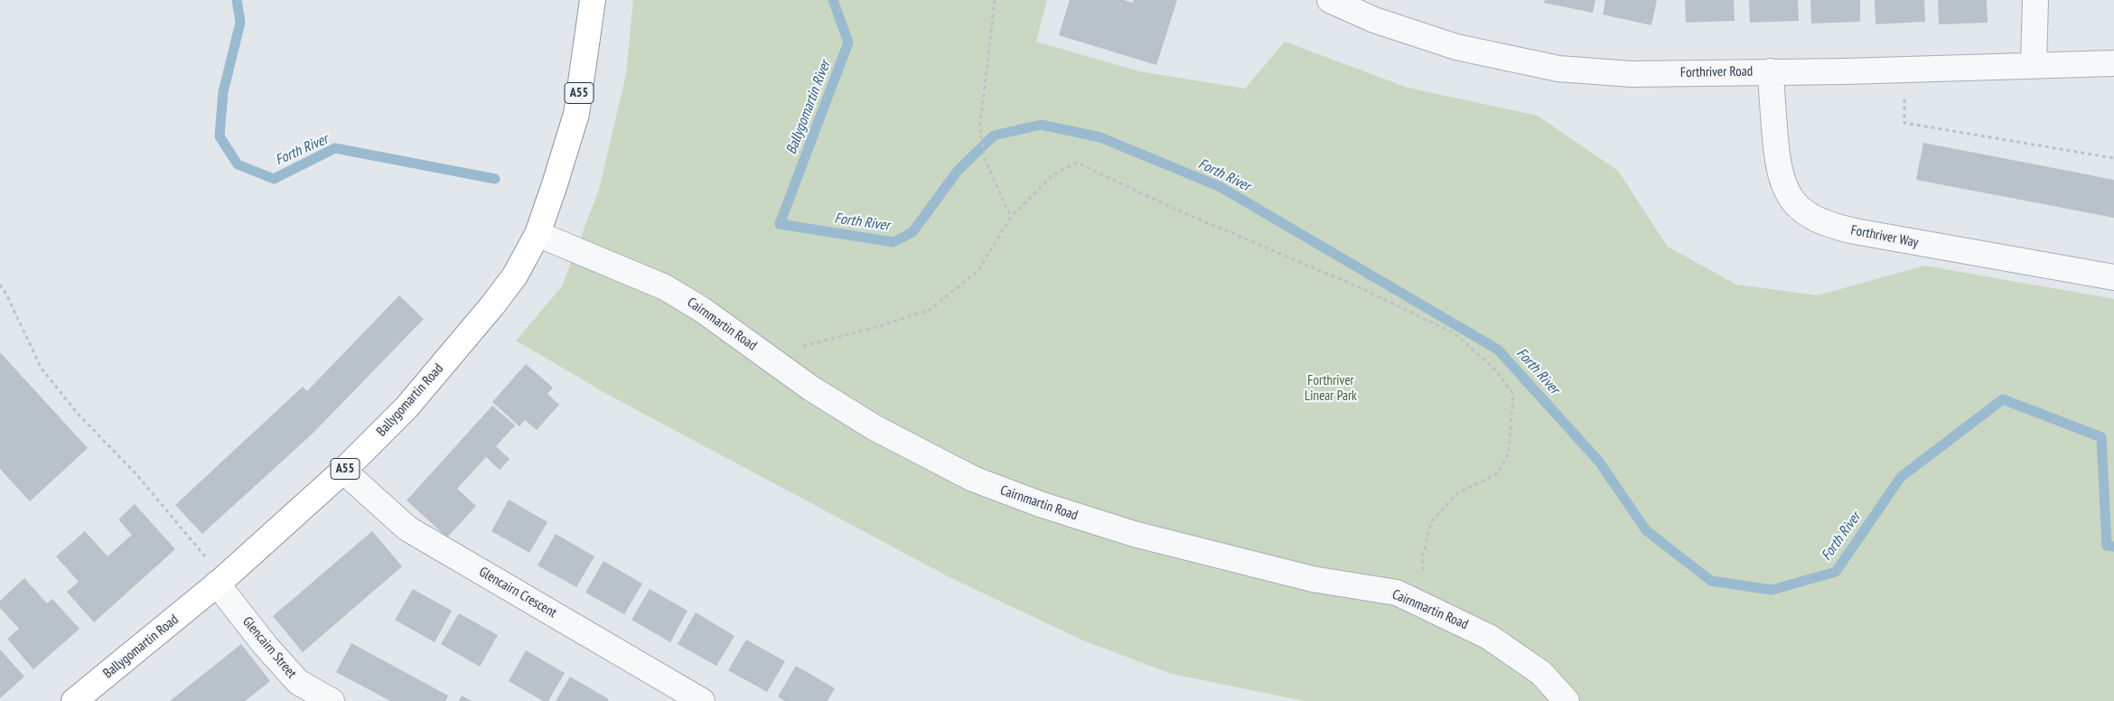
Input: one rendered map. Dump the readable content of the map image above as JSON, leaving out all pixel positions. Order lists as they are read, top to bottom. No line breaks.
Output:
{"streets":{"highway":["A55","Ballygomartin Road"],"street":["Forthriver Road","Forthriver Way","Cairnmartin Road","Glencairn Crescent","Glencairn Street"]},"crossings":[["Forthriver Road","Forthriver Way"],["Cairnmartin Road","Ballygomartin Road"],["Ballygomartin Road","Glencairn Crescent"],["Ballygomartin Road","Glencairn Street"]],"water":["Ballygomartin River","Forth River"],"parks":["Forthriver Linear Park"]}
